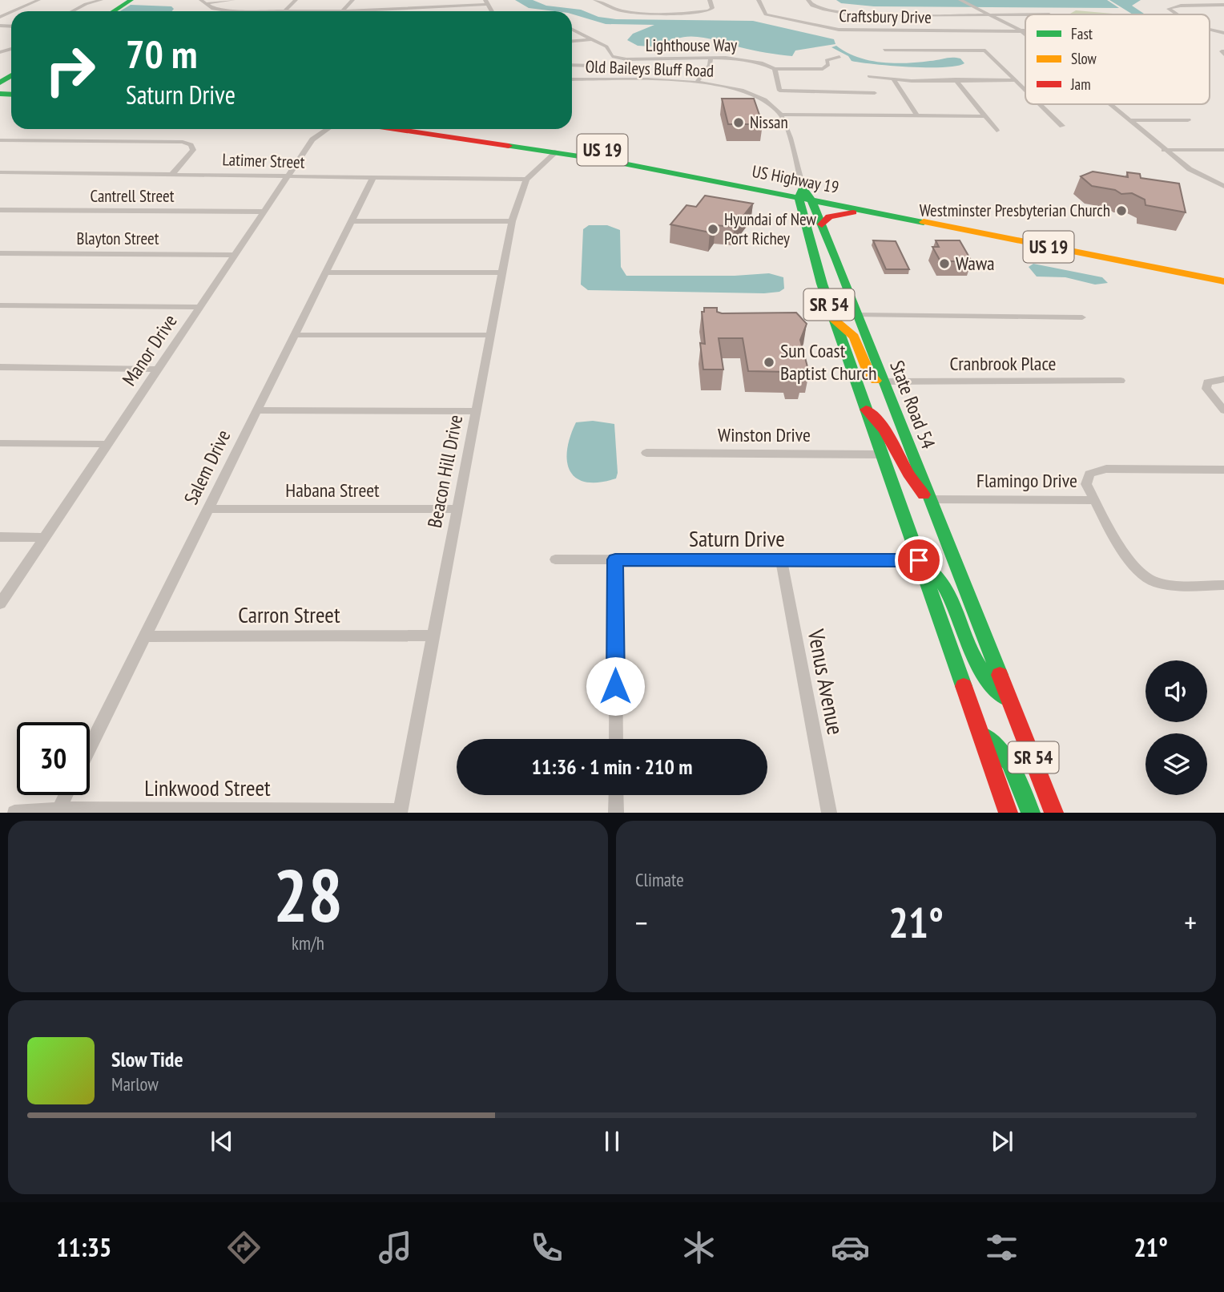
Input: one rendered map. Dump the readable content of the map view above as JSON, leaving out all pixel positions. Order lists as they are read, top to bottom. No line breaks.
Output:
{"streets":{"main road":["US 19","US Highway 19","SR 54","State Road 54"],"street":["Craftsbury Drive","Lighthouse Way","Old Baileys Bluff Road","Latimer Street","Cantrell Street","Blayton Street","Manor Drive","Cranbrook Place","Winston Drive","Salem Drive","Beacon Hill Drive","Flamingo Drive","Habana Street","Saturn Drive","Carron Street","Venus Avenue","Linkwood Street"]},"crossings":[["Latimer Street","Manor Drive"],["Latimer Street","Salem Drive"],["Latimer Street","Beacon Hill Drive"],["US Highway 19","SR 54"],["US Highway 19","State Road 54"],["US Highway 19","Beacon Hill Drive"],["Cantrell Street","Manor Drive"],["Blayton Street","Manor Drive"],["SR 54","State Road 54"],["SR 54","Winston Drive"],["SR 54","Saturn Drive"],["Cranbrook Place","State Road 54"],["State Road 54","Flamingo Drive"],["Salem Drive","Habana Street"],["Salem Drive","Carron Street"],["Beacon Hill Drive","Habana Street"],["Beacon Hill Drive","Carron Street"],["Beacon Hill Drive","Linkwood Street"],["Saturn Drive","Venus Avenue"]],"places":["Nissan","Westminster Presbyterian Church","Hyundai of New Port Richey","Wawa","Sun Coast Baptist Church"],"legend":["Fast","Slow","Jam"],"page":{"turn":["70 m","Saturn Drive"],"limit":"30","trip":"11:36 · 1 min · 210 m","tile":[["28","km/h"],"Climate"],"heat":["−","21°","+"],"song":["Slow Tide","Marlow"],"tabs":["11:35","21°"]}}
